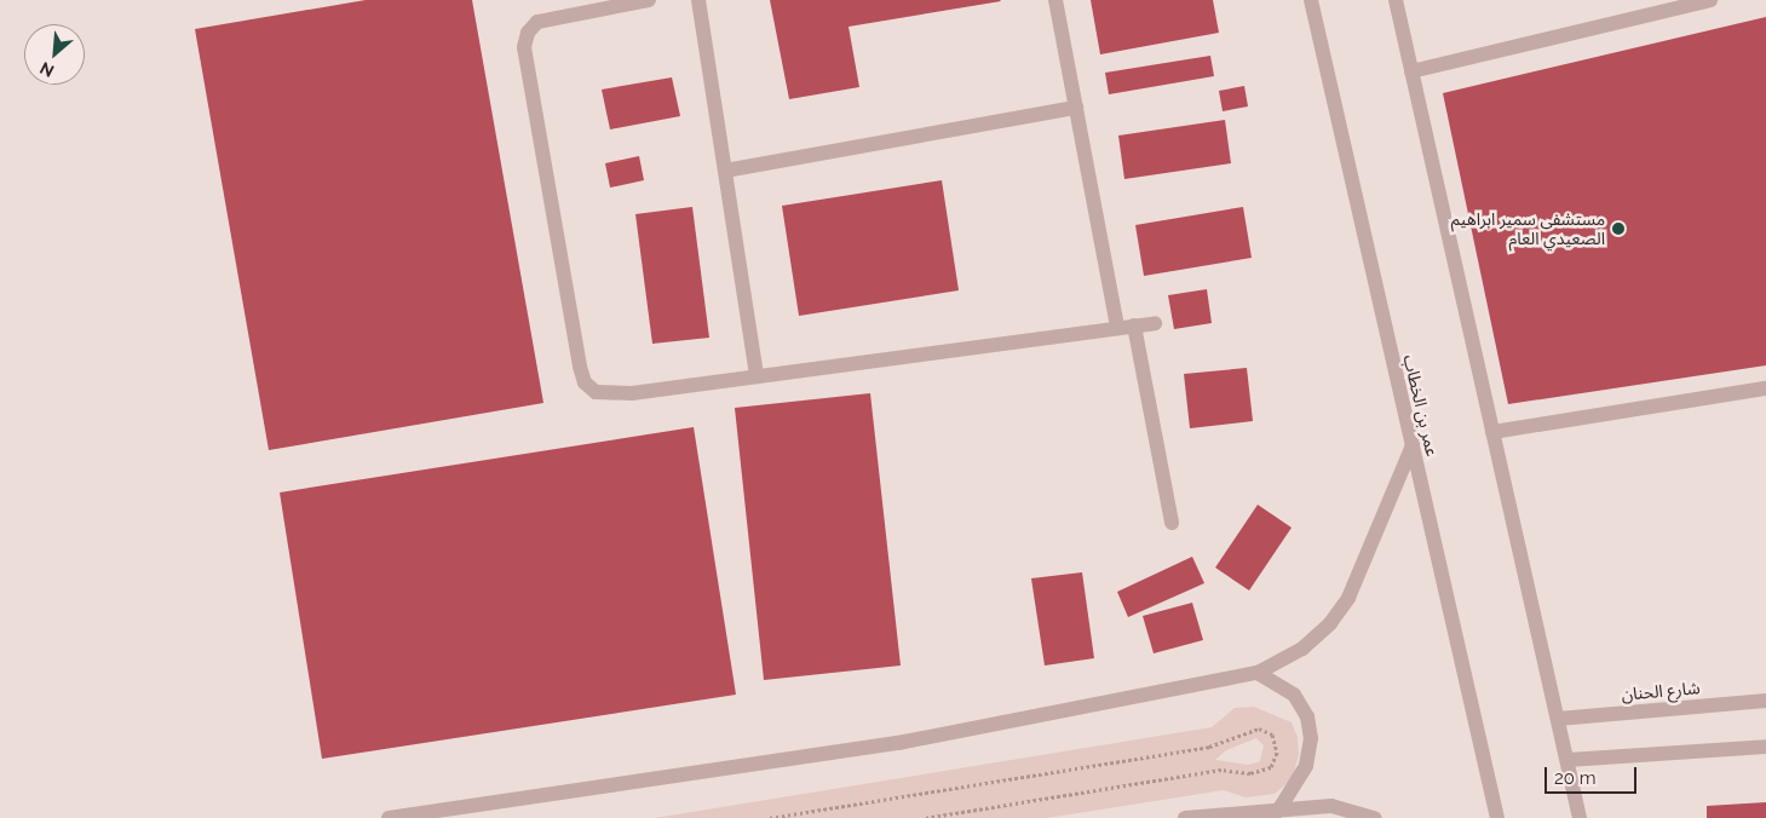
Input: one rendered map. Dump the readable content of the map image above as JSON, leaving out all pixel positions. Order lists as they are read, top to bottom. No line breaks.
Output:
{"streets":{"street":["عمر بن الخطاب","شارع الحنان"]},"places":["مستشفى سمير ابراهيم الصعيدي العام"],"scale_bar":"20 m","north":"bottom left"}
